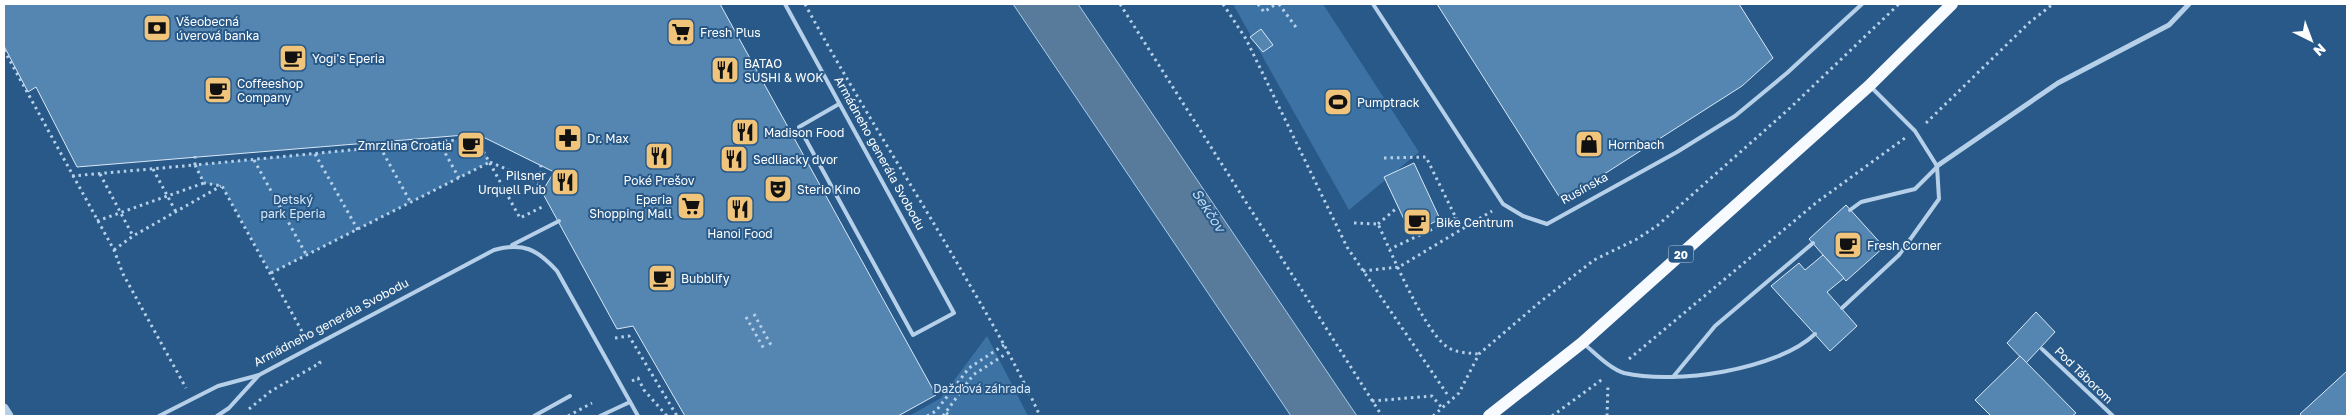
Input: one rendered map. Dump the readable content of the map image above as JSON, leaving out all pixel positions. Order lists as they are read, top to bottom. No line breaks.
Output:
{"streets":{"main road":["20"],"lane":["Armádneho generála Svobodu","Rusínska","Pod Táborom"]},"water":["Sekčov"],"parks":["Detský park Eperia","Dažďová záhrada"],"places":{"bank":["Všeobecná úverová banka"],"supermarket":["Fresh Plus","Eperia Shopping Mall"],"cafe":["Yogi's Eperia","Coffeeshop Company","Zmrzlina Croatia","Bike Centrum","Fresh Corner","Bubblify"],"restaurant":["BATAO SUSHI & WOK","Madison Food","Poké Prešov","Sedliacky dvor","Pilsner Urquell Pub","Hanoi Food"],"sports":["Pumptrack"],"pharmacy":["Dr. Max"],"shop":["Hornbach"],"theatre":["Sterio Kino"]},"north":"bottom right"}
